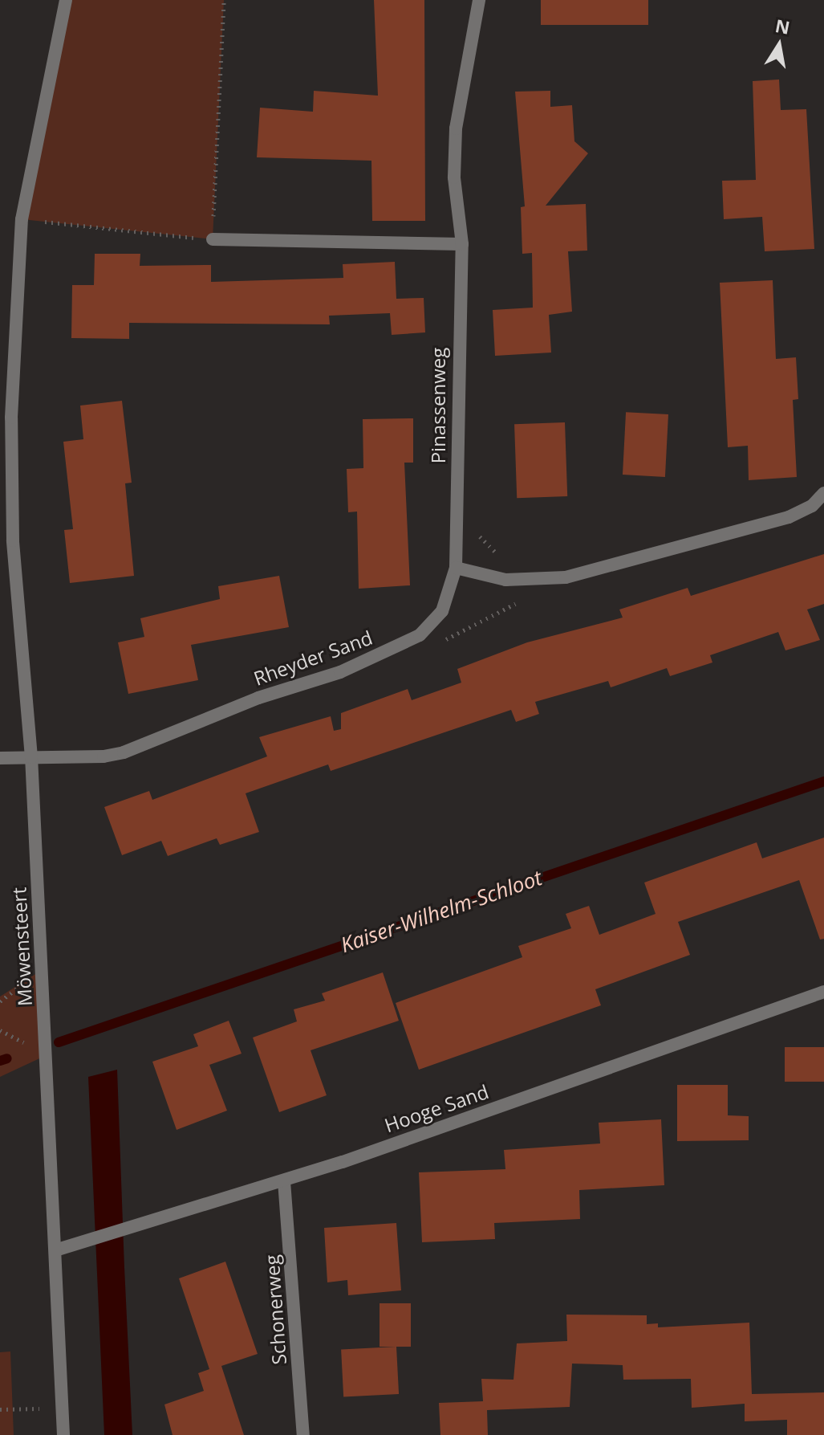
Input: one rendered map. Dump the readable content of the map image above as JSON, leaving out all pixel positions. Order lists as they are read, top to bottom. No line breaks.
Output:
{"streets":{"street":["Pinassenweg","Rheyder Sand","Möwensteert","Hooge Sand","Schonerweg"]},"crossings":[["Pinassenweg","Rheyder Sand"],["Rheyder Sand","Möwensteert"],["Möwensteert","Hooge Sand"],["Hooge Sand","Schonerweg"]],"water":["Kaiser-Wilhelm-Schloot"],"north":"top"}
